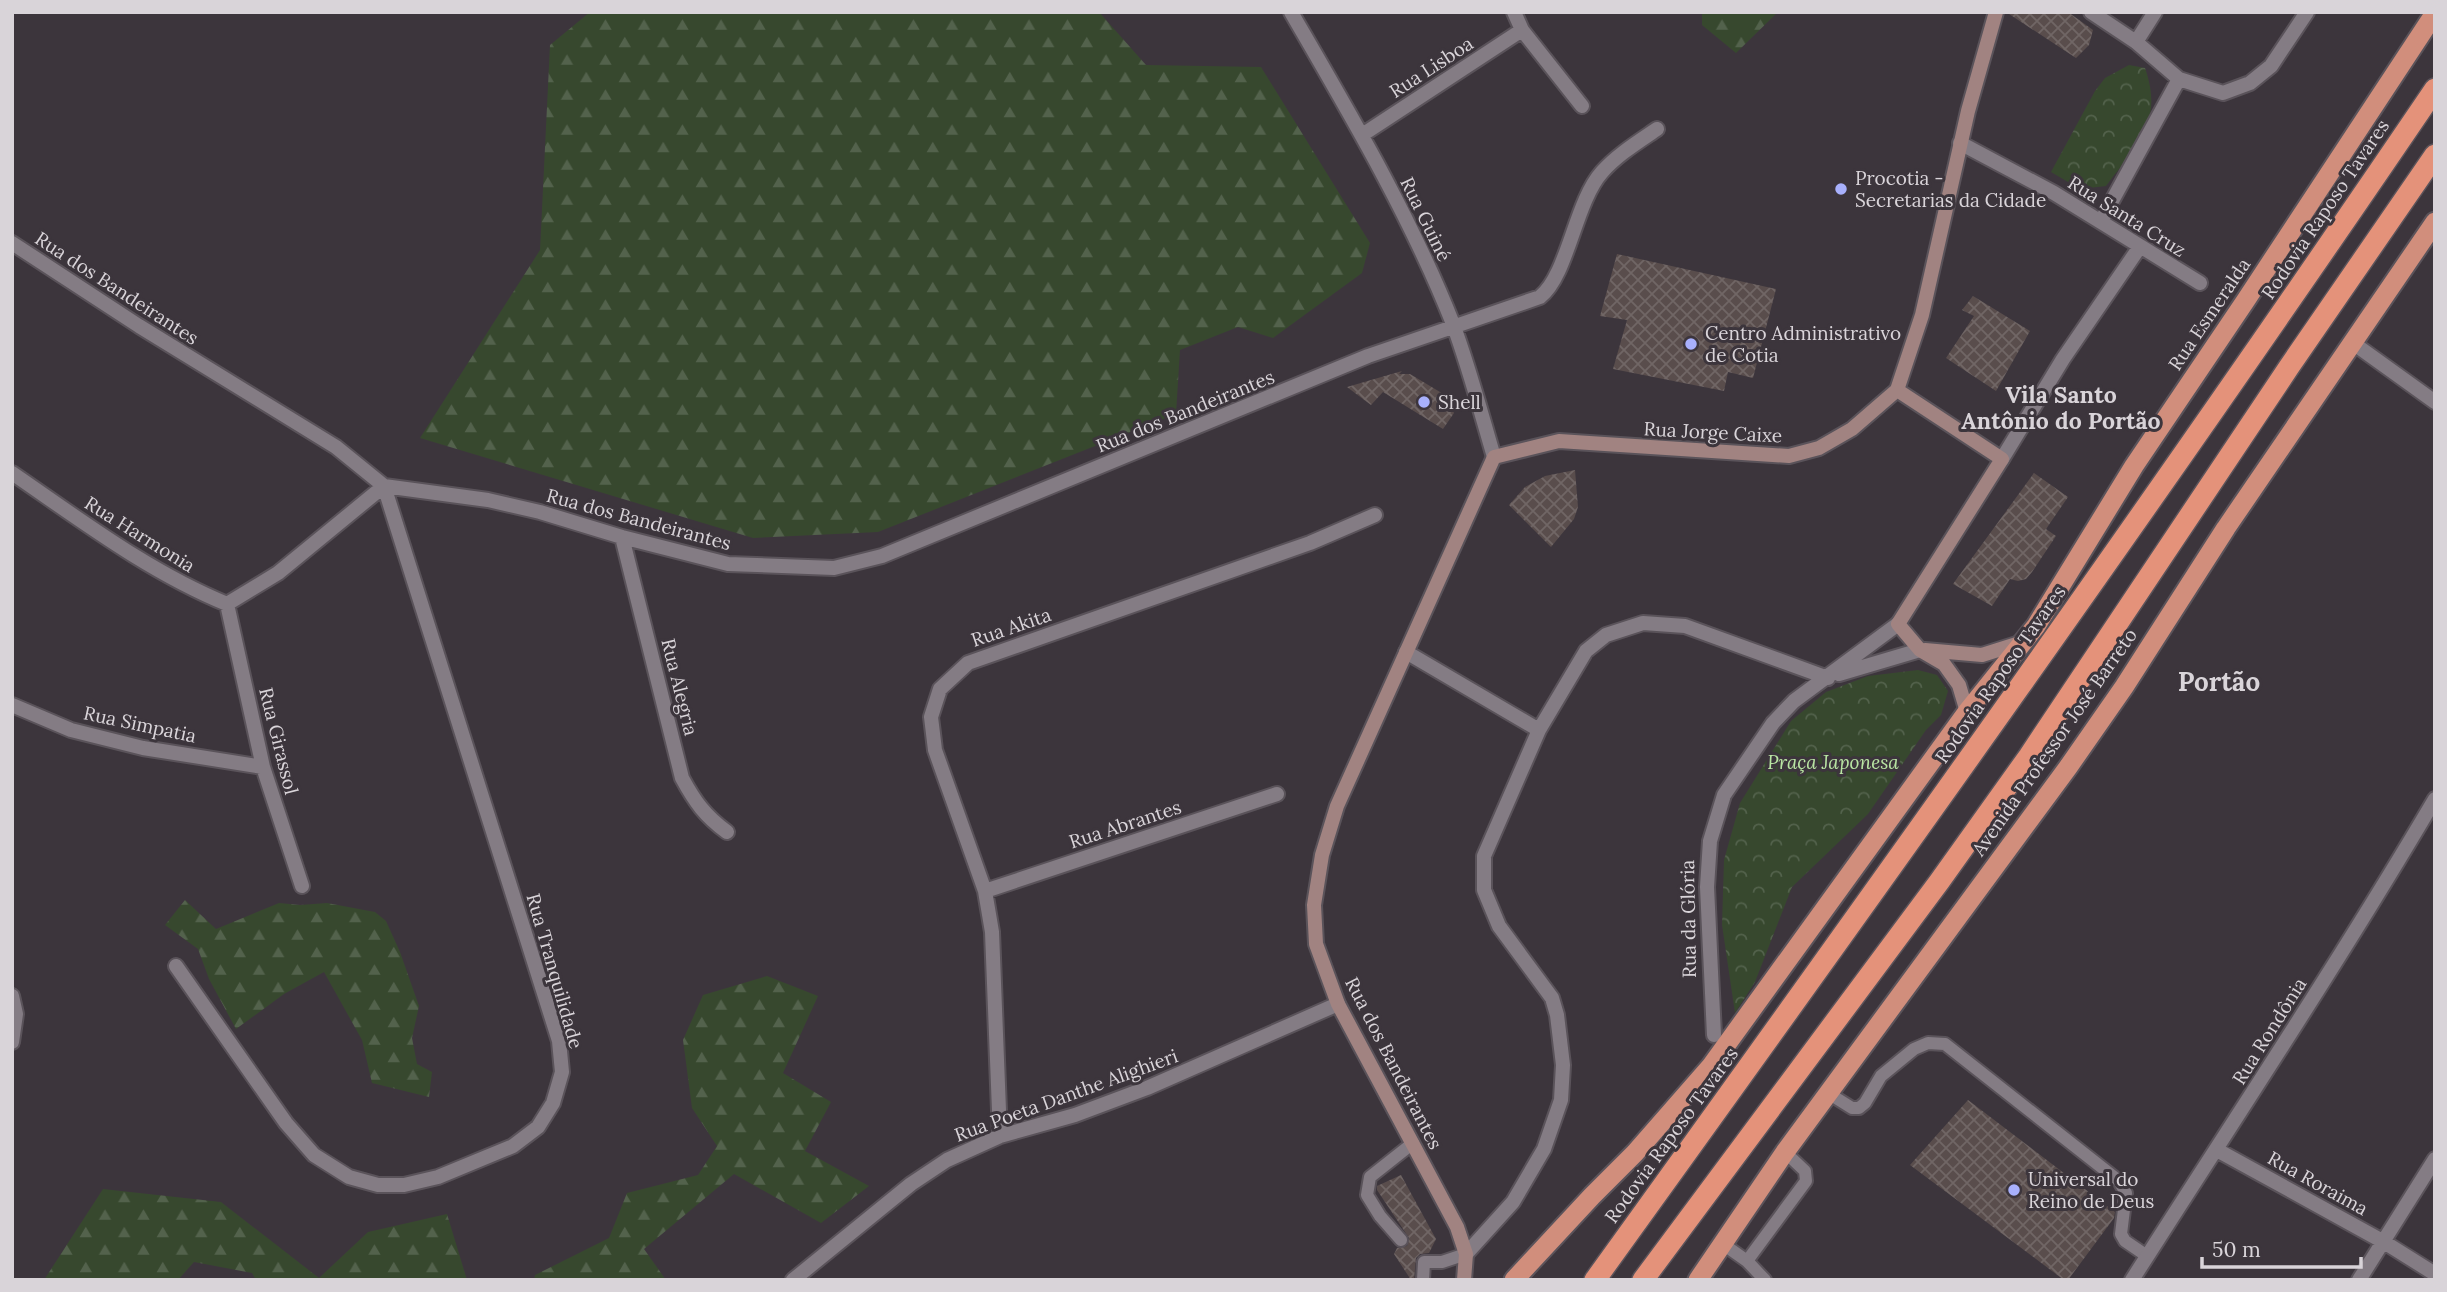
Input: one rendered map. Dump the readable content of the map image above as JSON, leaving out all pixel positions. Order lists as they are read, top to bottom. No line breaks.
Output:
{"streets":{"highway":["Rodovia Raposo Tavares","Rua Esmeralda","Avenida Professor José Barreto"],"main road":["Rua dos Bandeirantes","Rua Jorge Caixe"],"street":["Rua Lisboa","Rua Santa Cruz","Rua Guiné","Rua Harmonia","Rua Akita","Rua Alegria","Rua Simpatia","Rua Girassol","Rua Abrantes","Rua da Glória","Rua Tranquilidade","Rua Rondônia","Rua Poeta Danthe Alighieri","Rua Roraima"]},"crossings":[["Rua Lisboa","Rua Guiné"],["Rua Guiné","Rua dos Bandeirantes"],["Rua Guiné","Rua Jorge Caixe"],["Rua dos Bandeirantes","Rua Jorge Caixe"],["Rua dos Bandeirantes","Rua Alegria"],["Rua dos Bandeirantes","Rua Tranquilidade"],["Rua dos Bandeirantes","Rua Poeta Danthe Alighieri"],["Rua Harmonia","Rua Girassol"],["Rua Akita","Rua Abrantes"],["Rua Akita","Rua Poeta Danthe Alighieri"],["Rua Simpatia","Rua Girassol"],["Rua Rondônia","Rua Roraima"]],"districts":["Vila Santo Antônio do Portão","Portão"],"parks":["Praça Japonesa"],"places":["Procotia - Secretarias da Cidade","Centro Administrativo de Cotia","Shell","Universal do Reino de Deus"],"scale_bar":"50 m"}
